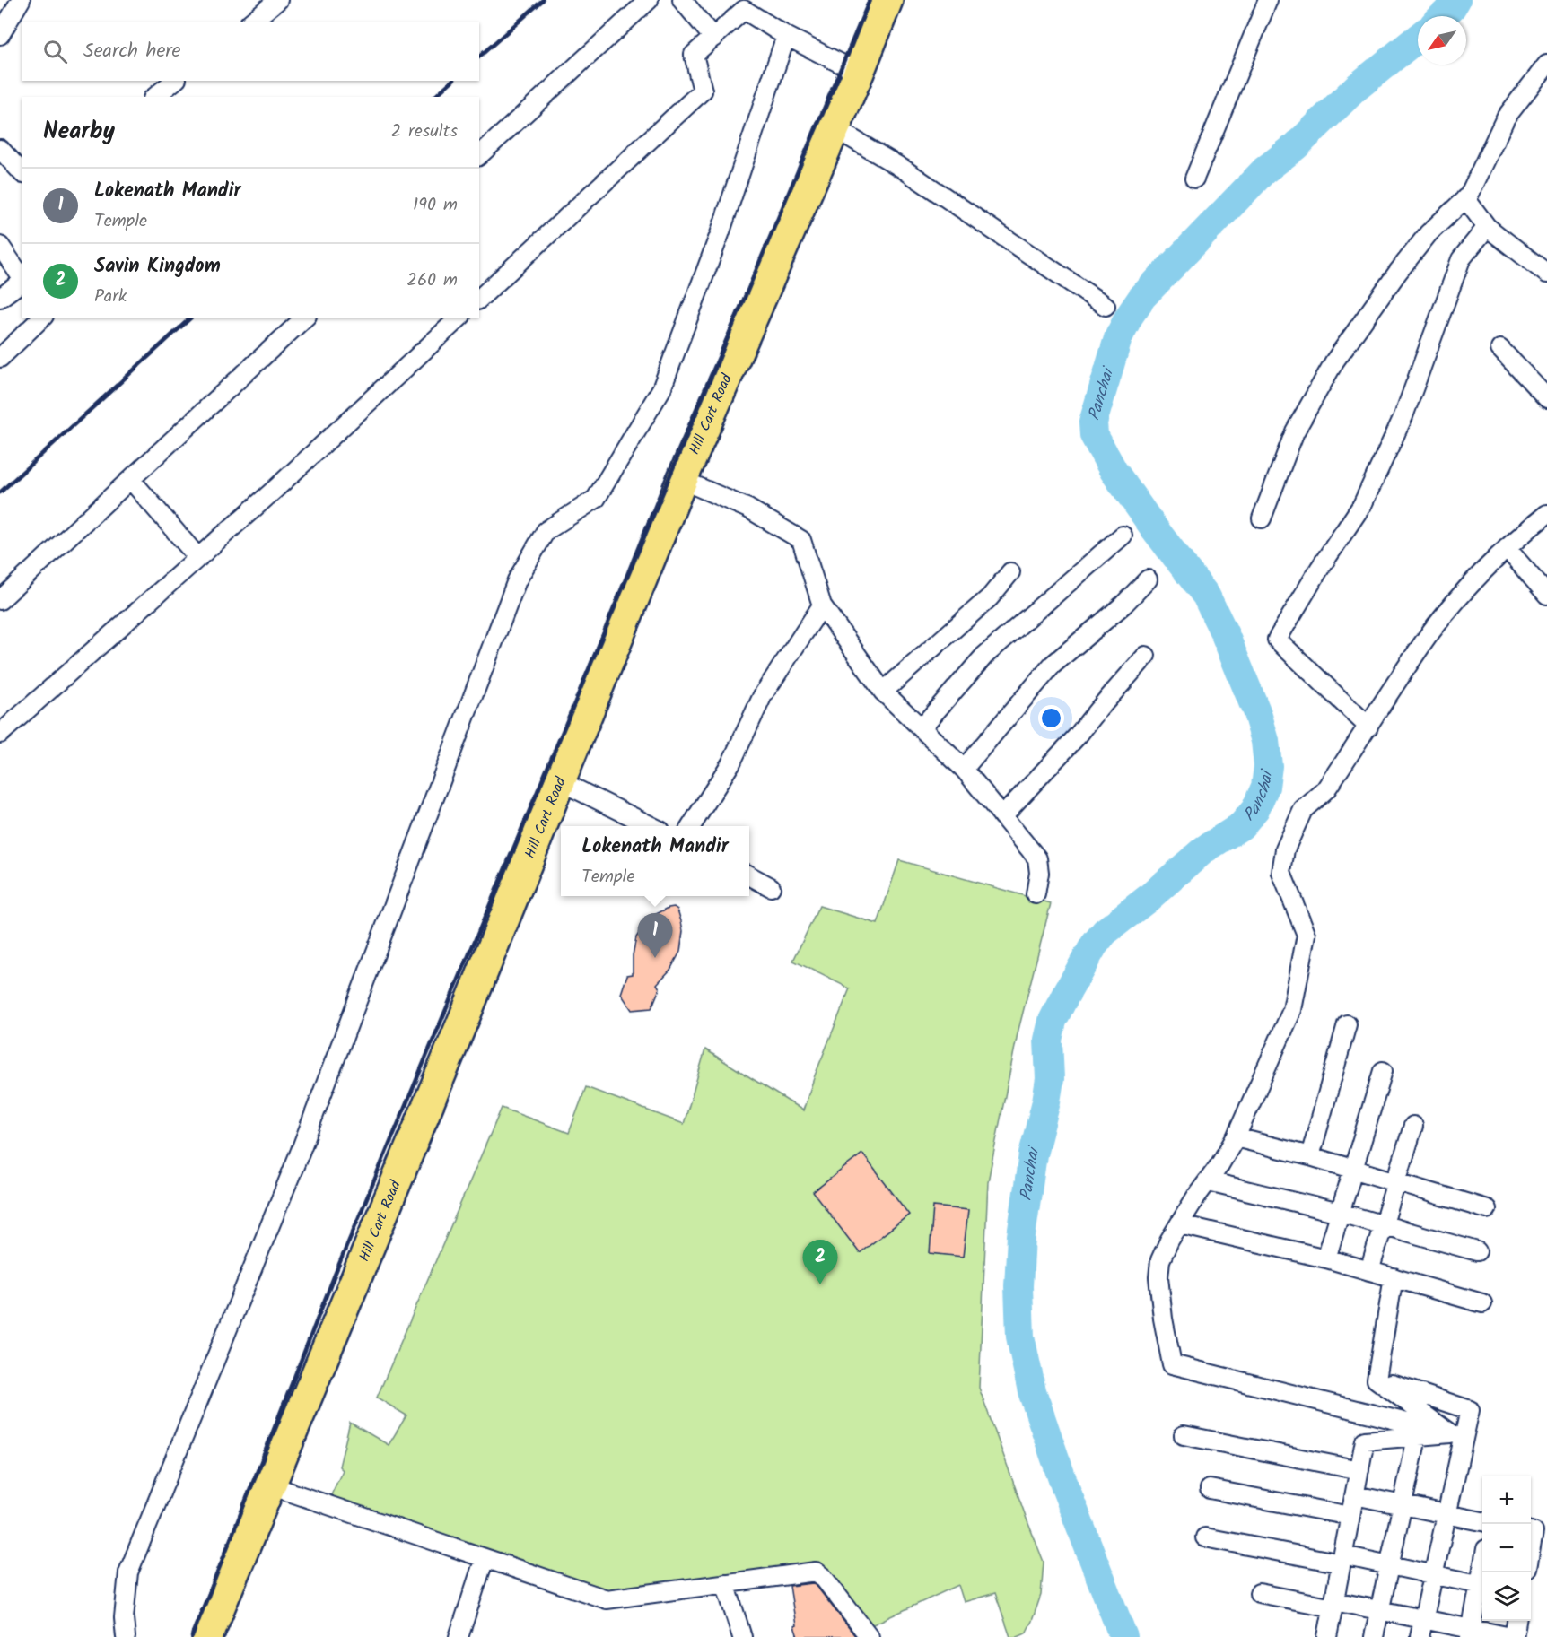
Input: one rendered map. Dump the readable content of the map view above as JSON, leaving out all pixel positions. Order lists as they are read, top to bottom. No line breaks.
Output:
{"streets":{"highway":["Hill Cart Road"]},"water":["Panchai"],"north":"bottom left","page":{"search":"Search here","heading":["Nearby","2 results"],"list":[{"mark":"1","name":"Lokenath Mandir","note":"Temple","value":"190 m"},{"mark":"2","name":"Savin Kingdom","note":"Park","value":"260 m"}],"popup":["Lokenath Mandir","Temple"],"pins":["1","2"],"map_buttons":["+","−"]}}
